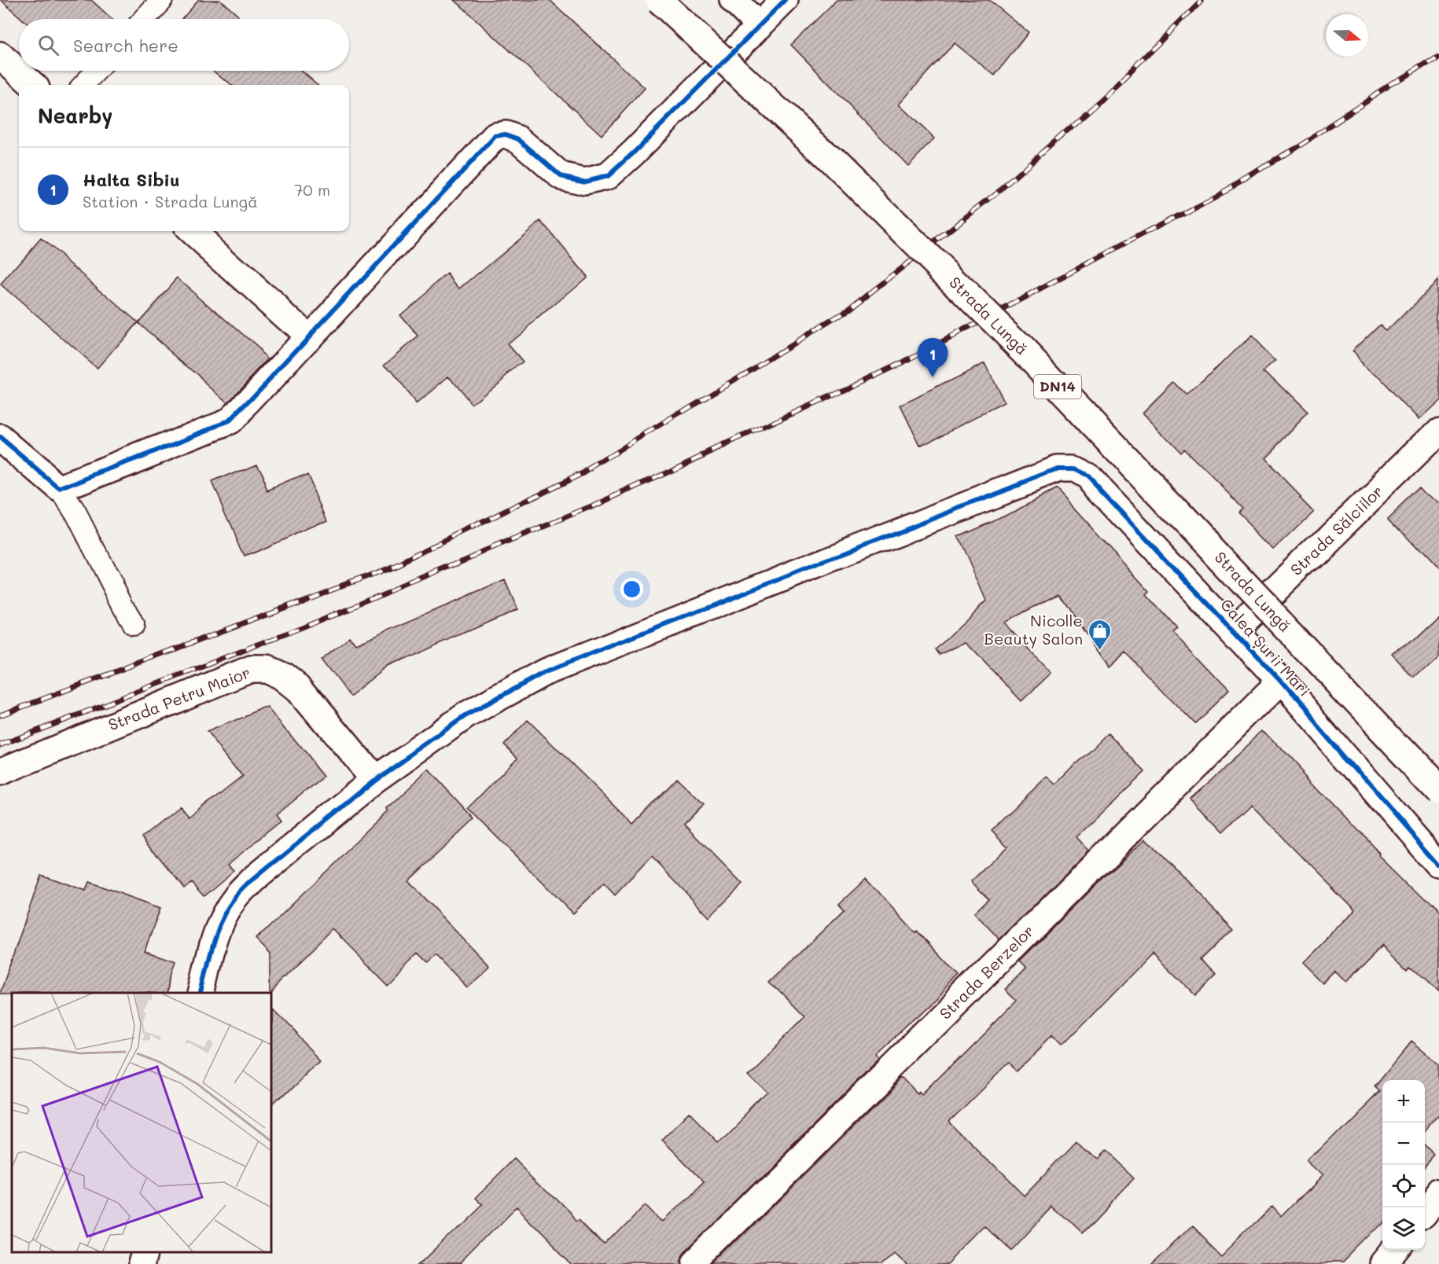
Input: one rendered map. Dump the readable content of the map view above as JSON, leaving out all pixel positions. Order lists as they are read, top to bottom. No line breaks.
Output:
{"streets":{"street":["Strada Lungă","DN14","Strada Sălciilor","Calea Șurii Mari","Strada Petru Maior","Strada Berzelor"]},"crossings":[["Strada Sălciilor","Calea Șurii Mari"],["Calea Șurii Mari","Strada Petru Maior"],["Calea Șurii Mari","Strada Berzelor"]],"places":{"shop":["Nicolle Beauty Salon"]},"north":"right","page":{"search":"Search here","heading":"Nearby","list":[{"mark":"1","name":"Halta Sibiu","note":"Station · Strada Lungă","value":"70 m"}],"pins":"1","map_buttons":["+","−"]}}
